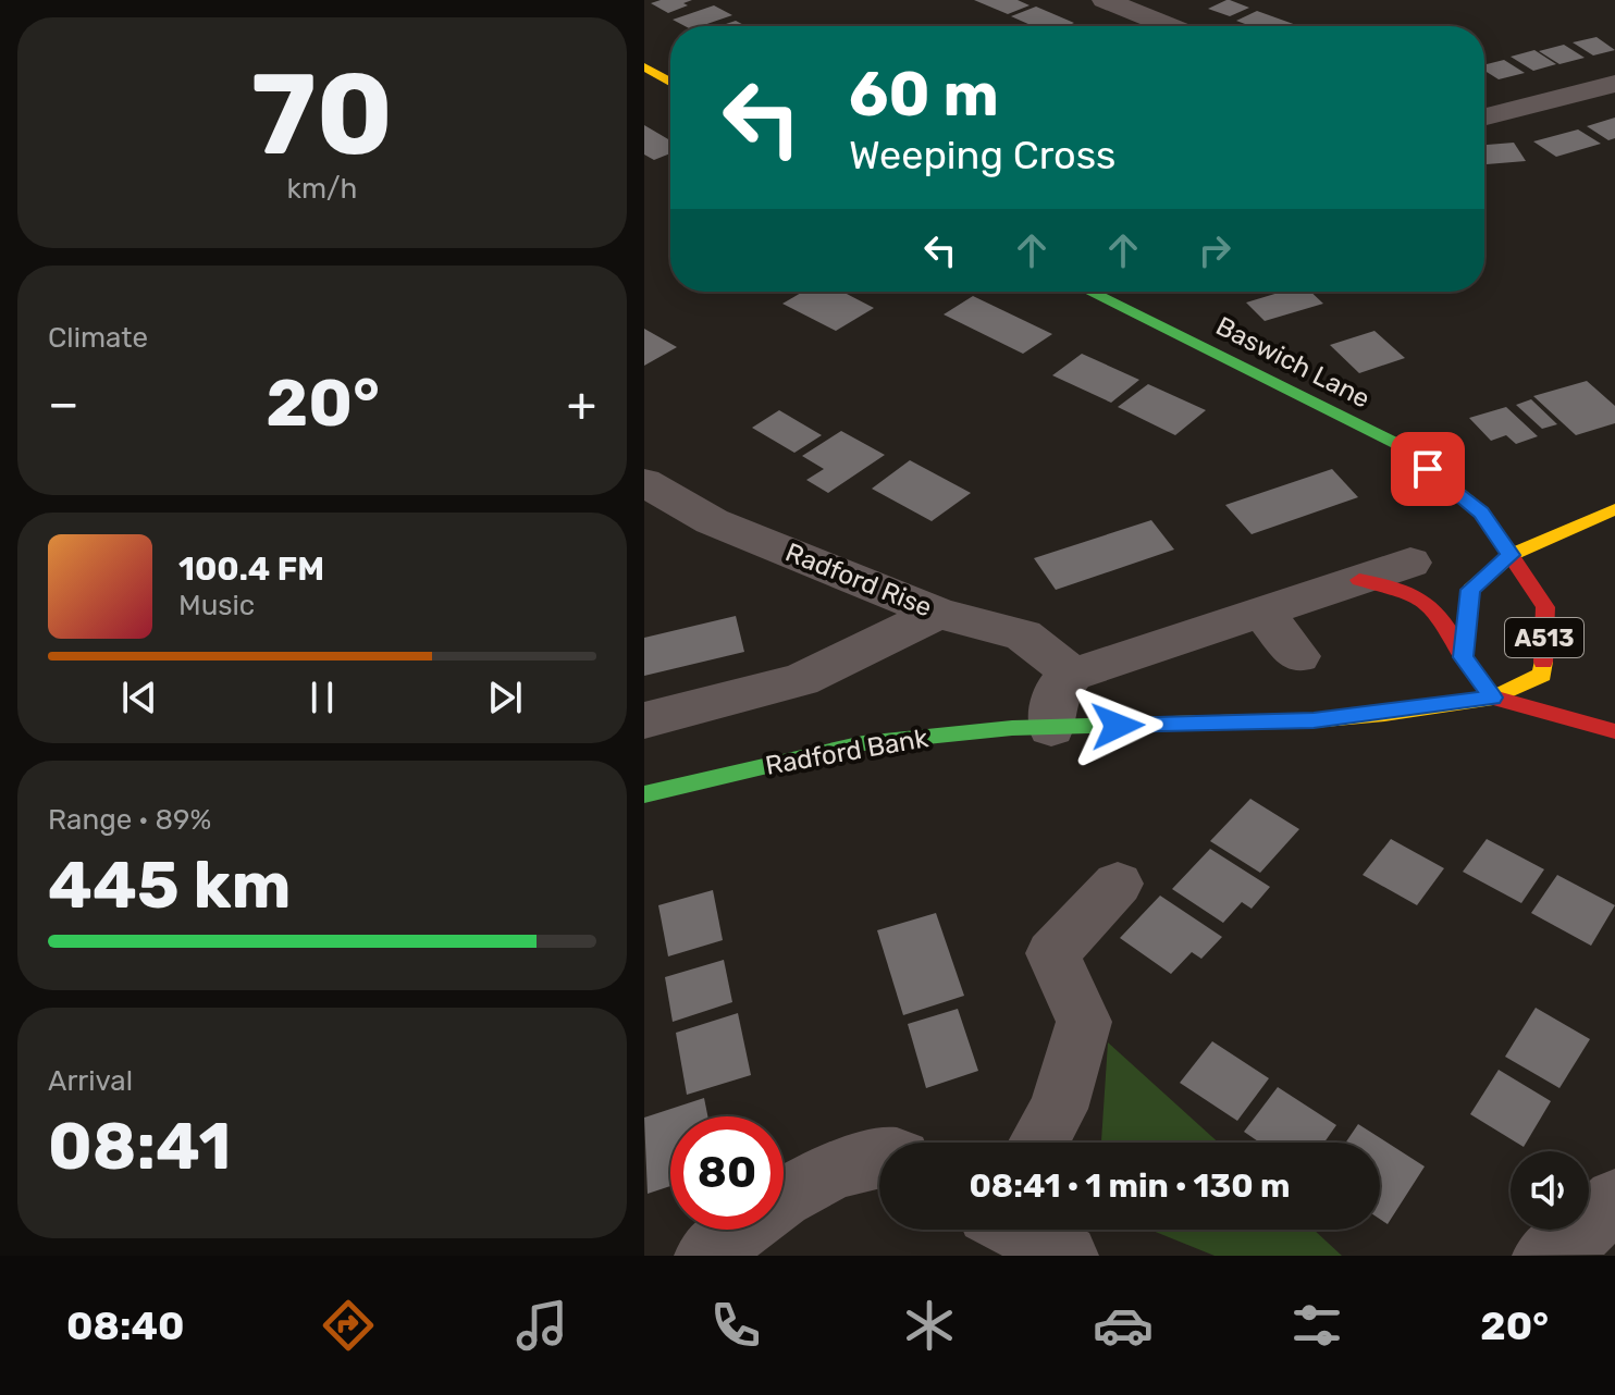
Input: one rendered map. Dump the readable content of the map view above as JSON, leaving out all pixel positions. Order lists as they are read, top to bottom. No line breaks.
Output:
{"streets":{"main road":["Baswich Lane","A513","Radford Bank"],"street":["Radford Rise"]},"crossings":[["Baswich Lane","A513"],["A513","Radford Bank"]],"page":{"tile":[["70","km/h"],"Climate",["Range · 89%","445 km"],["Arrival","08:41"]],"turn":["60 m","Weeping Cross"],"heat":["−","20°","+"],"song":["100.4 FM","Music"],"limit":"80","trip":"08:41 · 1 min · 130 m","tabs":["08:40","20°"]}}
